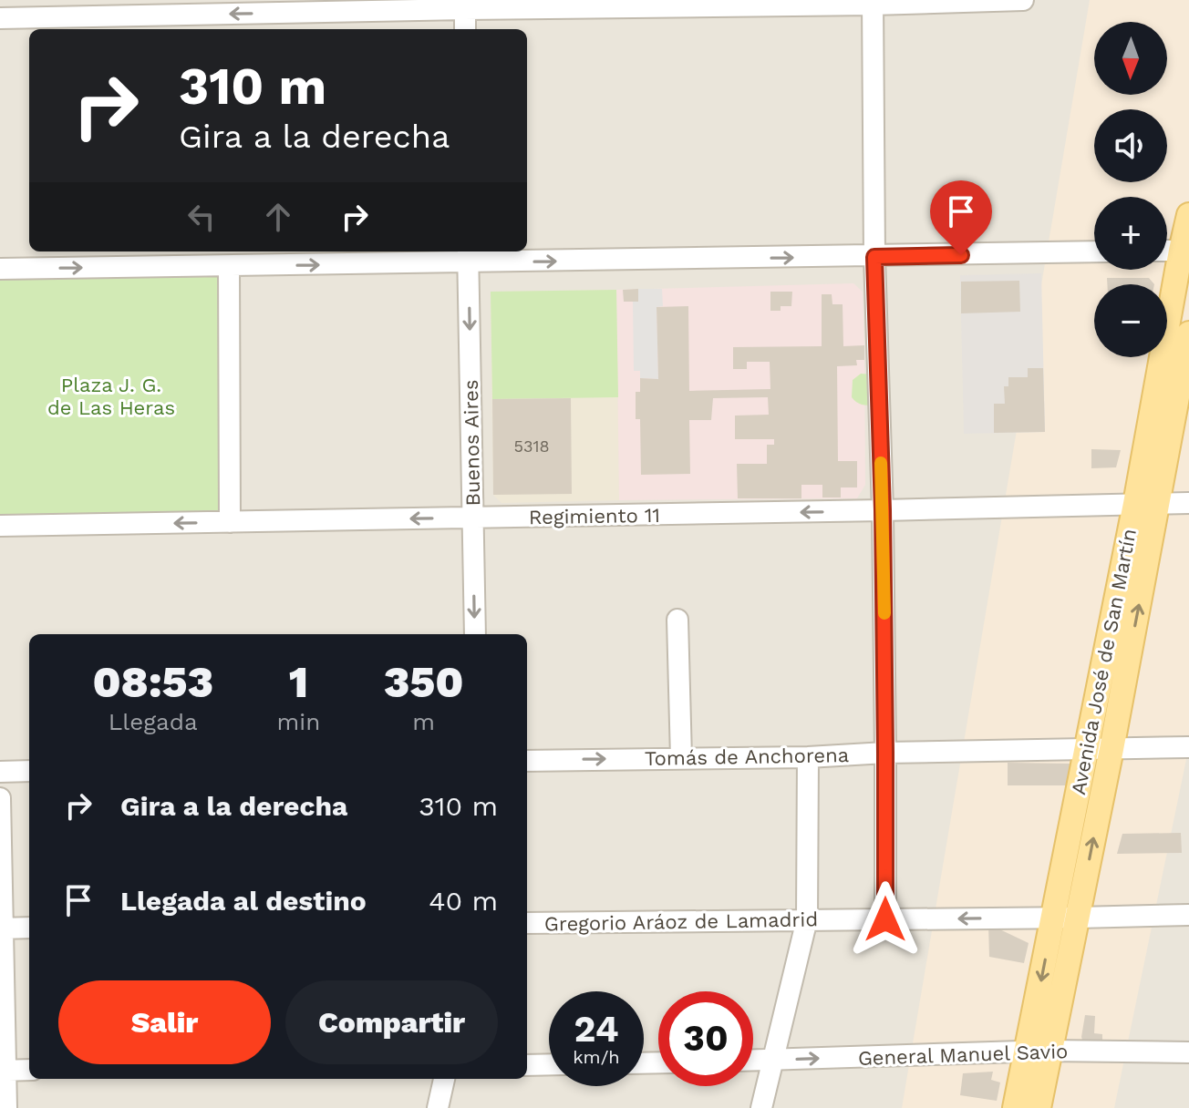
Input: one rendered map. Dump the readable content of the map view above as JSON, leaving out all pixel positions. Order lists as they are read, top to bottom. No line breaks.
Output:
{"streets":{"main road":["Avenida José de San Martín"],"street":["Buenos Aires","Regimiento 11","Tomás de Anchorena","Gregorio Aráoz de Lamadrid","General Manuel Savio"]},"crossings":[["Buenos Aires","Regimiento 11"],["Regimiento 11","Avenida José de San Martín"],["Avenida José de San Martín","Tomás de Anchorena"],["Avenida José de San Martín","Gregorio Aráoz de Lamadrid"],["Avenida José de San Martín","General Manuel Savio"]],"one_way":["Buenos Aires","Regimiento 11","General Manuel Savio"],"parks":["Plaza J. G. de Las Heras"],"house_numbers":["5318"],"north":"bottom","page":{"map_buttons":["+","−"],"turn":["310 m","Gira a la derecha"],"eta":["08:53","Llegada","1","min","350","m"],"list":[{"name":"Gira a la derecha","value":"310 m"},{"name":"Llegada al destino","value":"40 m"}],"buttons":["Salir","Compartir"],"speed":"24 km/h","limit":"30"}}
